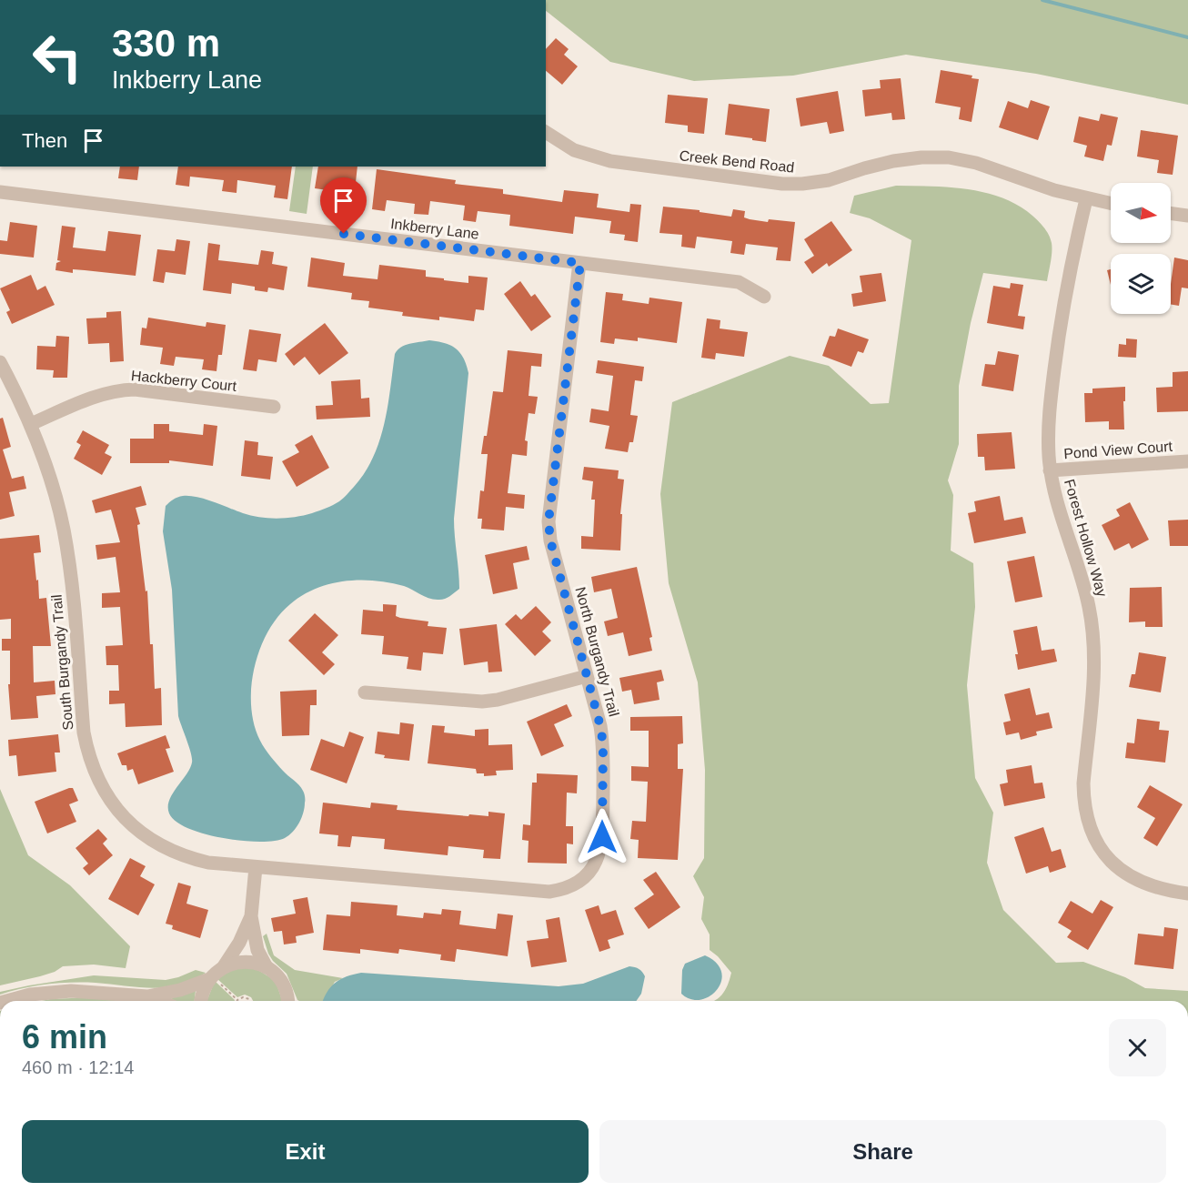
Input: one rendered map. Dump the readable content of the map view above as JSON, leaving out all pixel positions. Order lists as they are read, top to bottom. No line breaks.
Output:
{"streets":{"street":["Creek Bend Road","Inkberry Lane","Hackberry Court","Pond View Court","Forest Hollow Way","North Burgandy Trail","South Burgandy Trail"]},"crossings":[["Creek Bend Road","Forest Hollow Way"],["Inkberry Lane","North Burgandy Trail"],["Hackberry Court","South Burgandy Trail"],["Pond View Court","Forest Hollow Way"],["North Burgandy Trail","South Burgandy Trail"]],"north":"right","page":{"turn":["330 m","Inkberry Lane"],"then":"Then","heading":["6 min","460 m · 12:14"],"buttons":["Exit","Share"]}}
